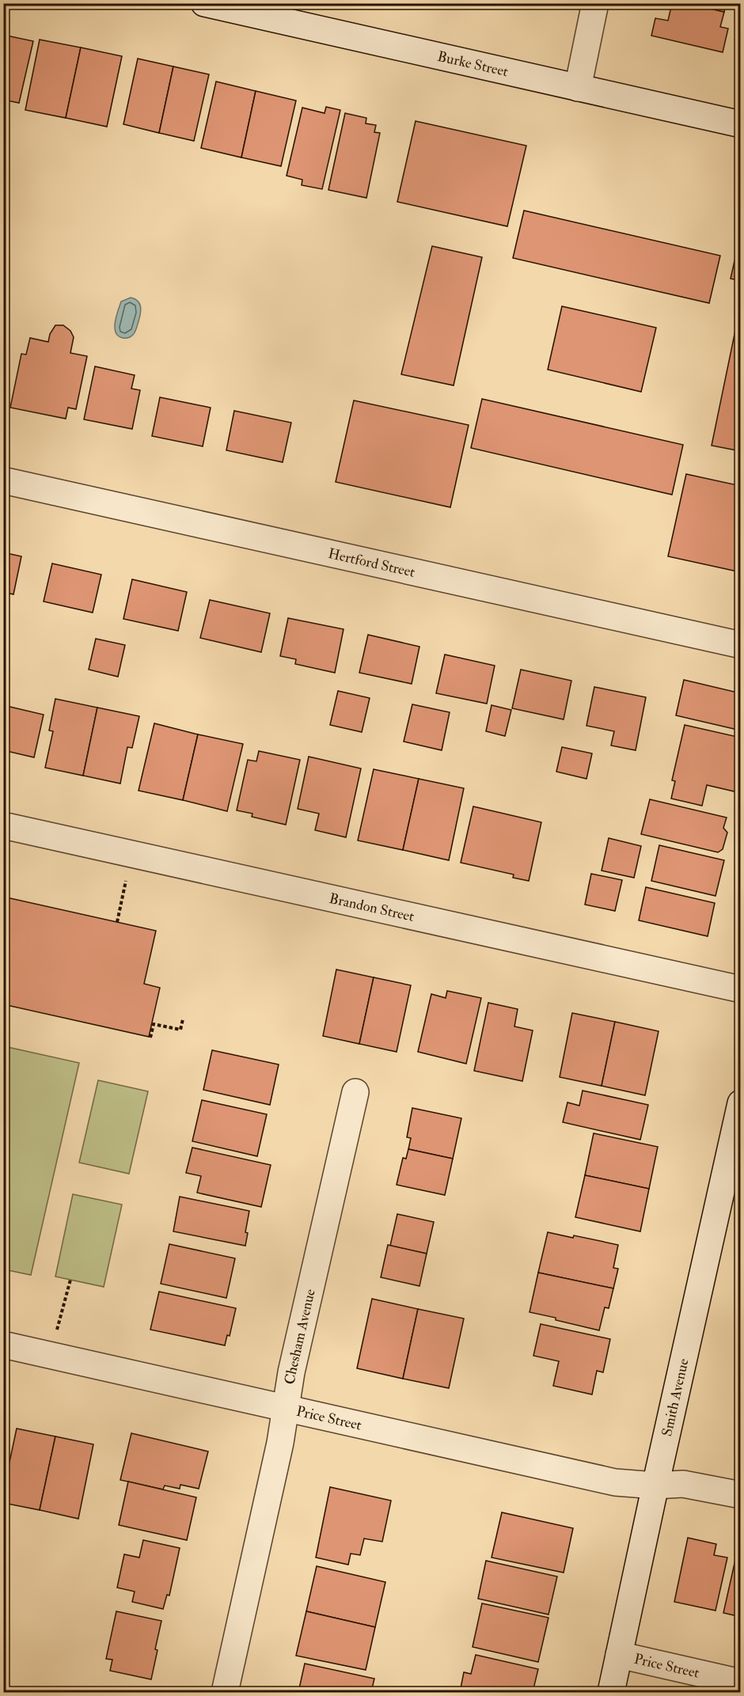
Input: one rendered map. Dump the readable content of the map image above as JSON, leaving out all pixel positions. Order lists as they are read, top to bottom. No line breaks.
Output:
{"streets":{"street":["Burke Street","Hertford Street","Brandon Street","Chesham Avenue","Smith Avenue","Price Street"]},"crossings":[["Chesham Avenue","Price Street"],["Smith Avenue","Price Street"]]}
